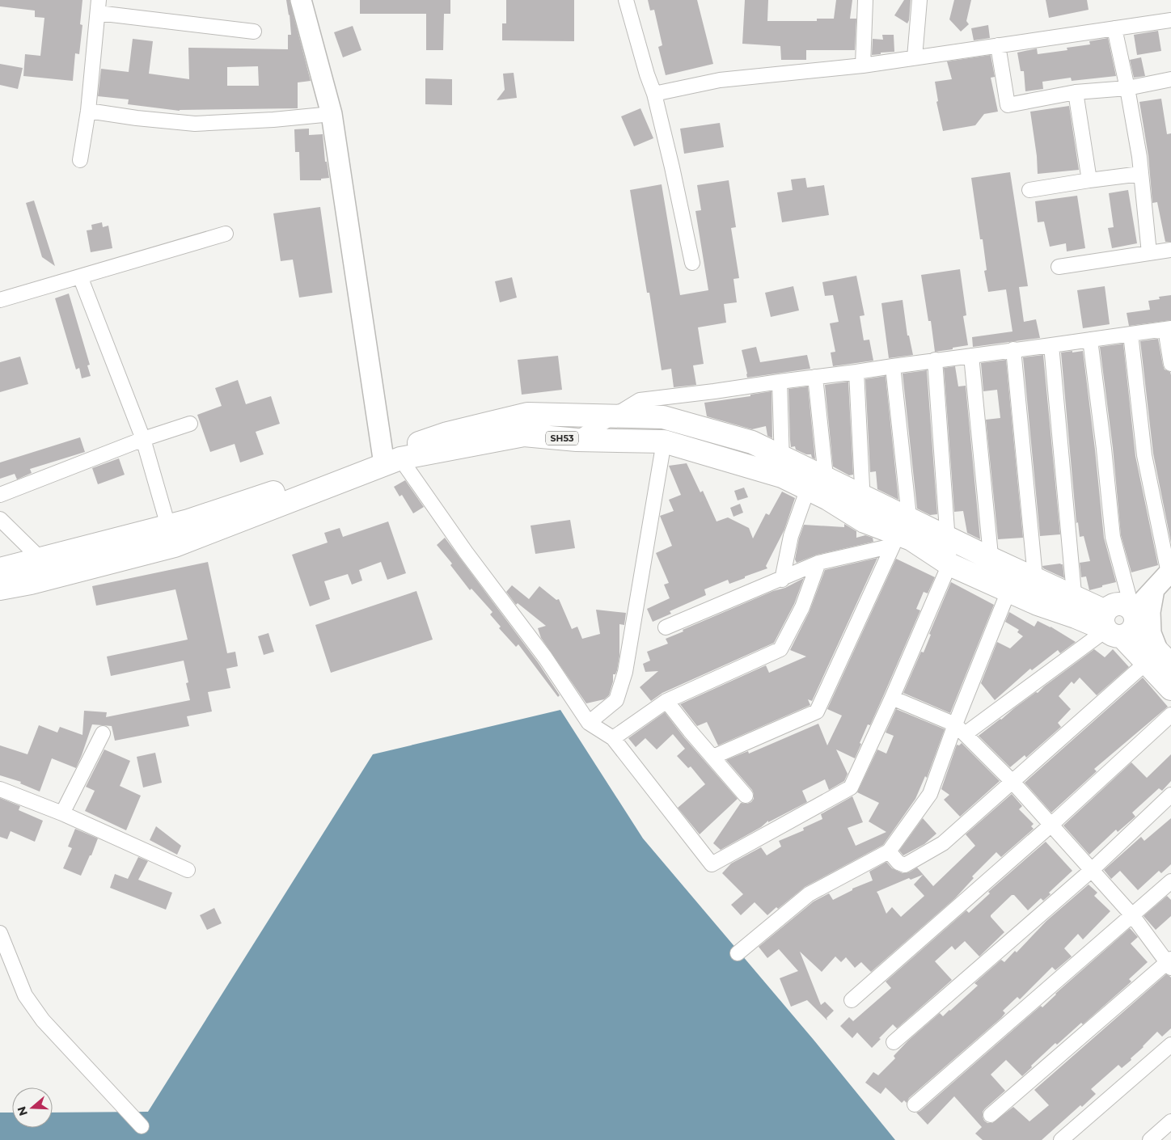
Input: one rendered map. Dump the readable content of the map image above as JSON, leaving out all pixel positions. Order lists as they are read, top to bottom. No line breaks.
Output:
{"streets":{"main road":["SH53"]},"north":"left"}
